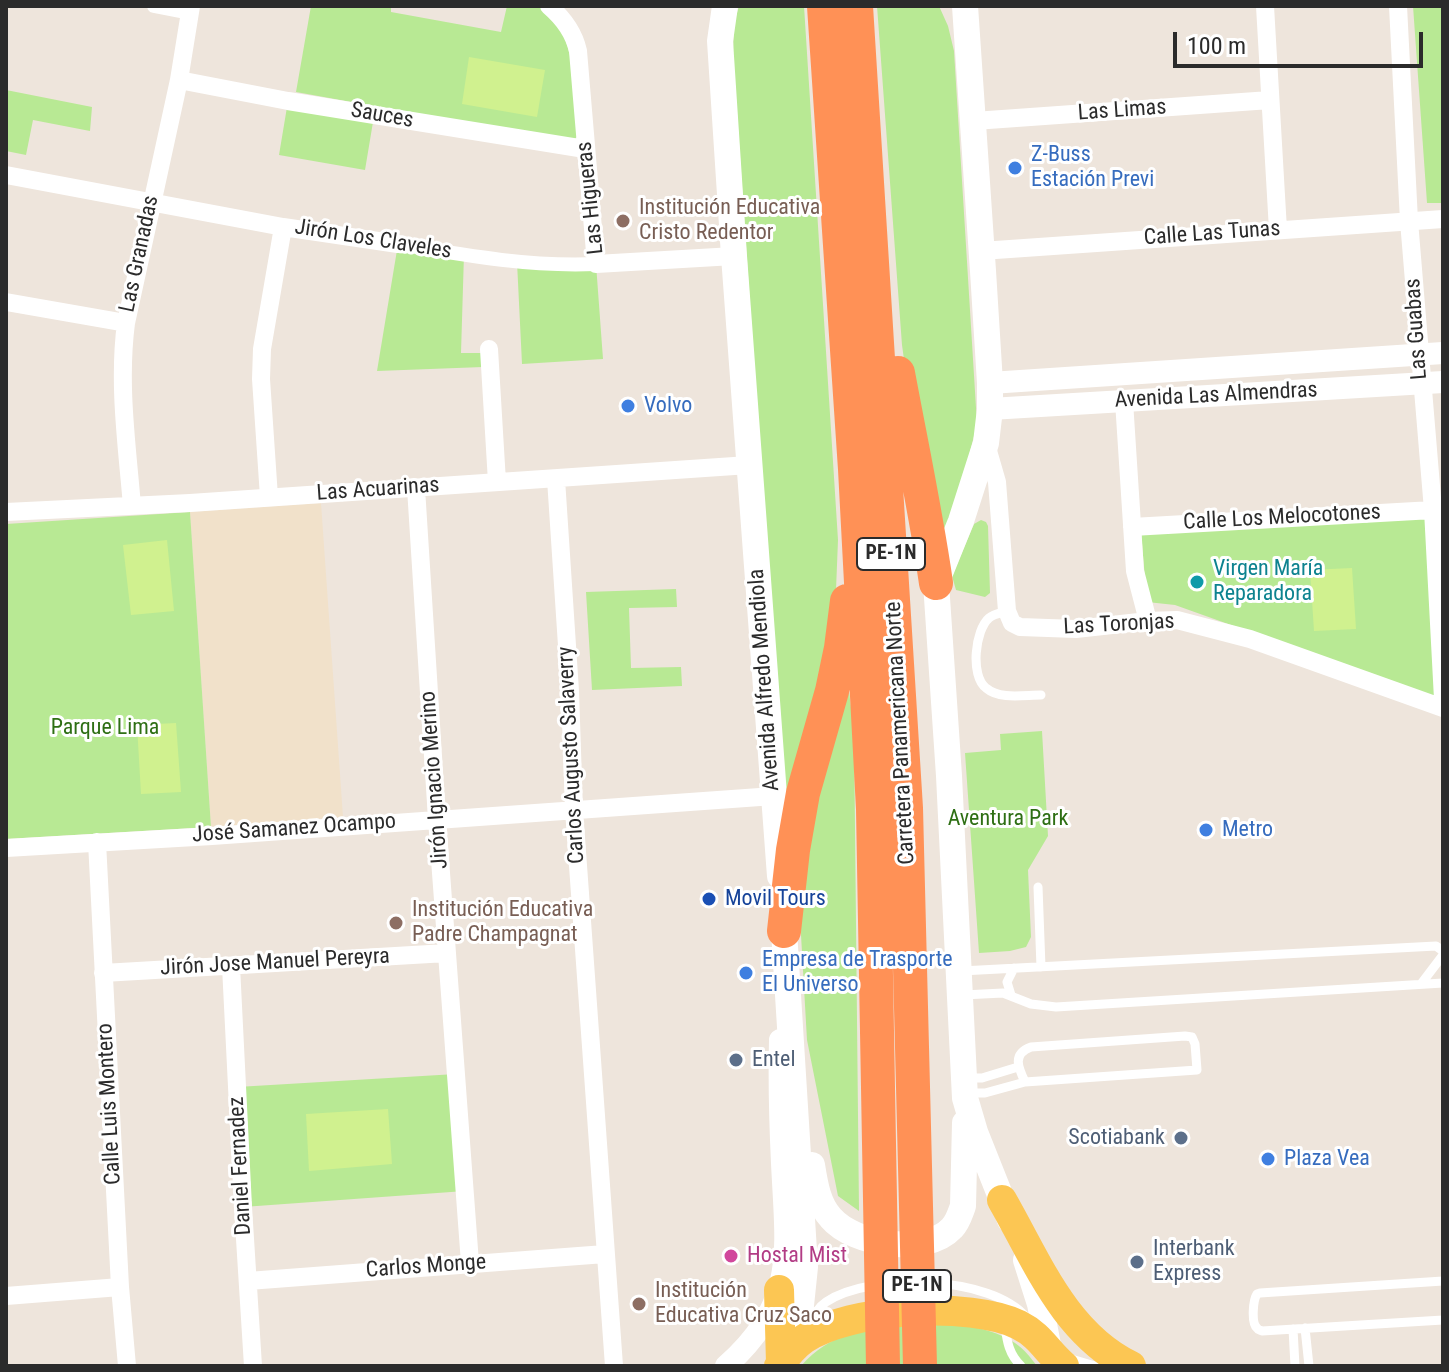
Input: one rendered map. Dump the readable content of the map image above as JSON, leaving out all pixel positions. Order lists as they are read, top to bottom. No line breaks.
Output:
{"streets":{"highway":["PE-1N","Carretera Panamericana Norte"],"main road":["Avenida Alfredo Mendiola"],"street":["Las Limas","Sauces","Las Higueras","Calle Las Tunas","Jirón Los Claveles","Las Granadas","Las Guabas","Avenida Las Almendras","Las Acuarinas","Calle Los Melocotones","Las Toronjas","Carlos Augusto Salaverry","Jirón Ignacio Merino","José Samanez Ocampo","Jirón Jose Manuel Pereyra","Calle Luis Montero","Daniel Fernadez","Carlos Monge"]},"crossings":[["Sauces","Las Higueras"],["Sauces","Las Granadas"],["Las Higueras","Jirón Los Claveles"],["Las Higueras","Avenida Alfredo Mendiola"],["Calle Las Tunas","Las Guabas"],["Jirón Los Claveles","Las Granadas"],["Las Granadas","Las Acuarinas"],["Las Guabas","Avenida Las Almendras"],["Las Guabas","Calle Los Melocotones"],["Las Acuarinas","Avenida Alfredo Mendiola"],["Las Acuarinas","Carlos Augusto Salaverry"],["Las Acuarinas","Jirón Ignacio Merino"],["Avenida Alfredo Mendiola","José Samanez Ocampo"],["Carlos Augusto Salaverry","José Samanez Ocampo"],["Carlos Augusto Salaverry","Carlos Monge"],["Jirón Ignacio Merino","José Samanez Ocampo"],["Jirón Ignacio Merino","Jirón Jose Manuel Pereyra"],["Jirón Ignacio Merino","Carlos Monge"],["José Samanez Ocampo","Calle Luis Montero"],["Jirón Jose Manuel Pereyra","Calle Luis Montero"],["Jirón Jose Manuel Pereyra","Daniel Fernadez"],["Daniel Fernadez","Carlos Monge"]],"parks":["Parque Lima","Aventura Park"],"places":["Z-Buss Estación Previ","Institución Educativa Cristo Redentor","Volvo","Virgen María Reparadora","Metro","Movil Tours","Institución Educativa Padre Champagnat","Empresa de Trasporte El Universo","Entel","Scotiabank","Plaza Vea","Hostal Mist","Interbank Express","Institución Educativa Cruz Saco"],"scale_bar":"100 m"}
